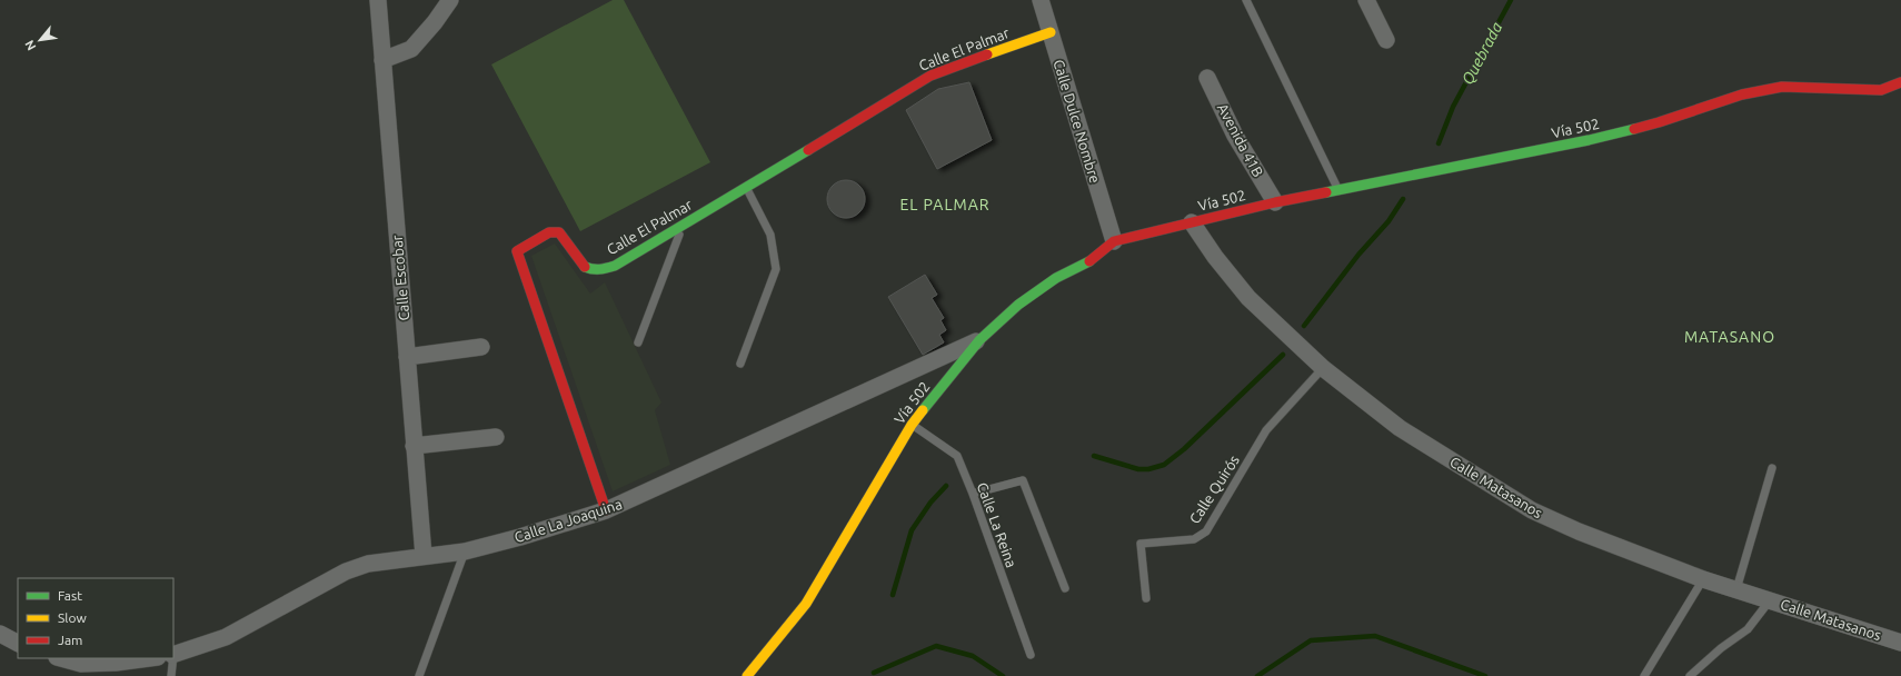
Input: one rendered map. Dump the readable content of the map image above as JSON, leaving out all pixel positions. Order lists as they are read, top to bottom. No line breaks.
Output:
{"streets":{"street":["Calle El Palmar","Calle Dulce Nombre","Vía 502","Avenida 41B","Calle Escobar","Calle Matasanos","Calle La Joaquina"],"lane":["Calle Quirós","Calle La Reina"]},"crossings":[["Calle El Palmar","Calle Dulce Nombre"],["Calle El Palmar","Calle La Joaquina"],["Calle Dulce Nombre","Vía 502"],["Vía 502","Avenida 41B"],["Vía 502","Calle Matasanos"],["Vía 502","Calle La Joaquina"],["Vía 502","Calle La Reina"],["Calle Escobar","Calle La Joaquina"],["Calle Matasanos","Calle Quirós"]],"districts":["EL PALMAR","MATASANO"],"water":["Quebrada"],"legend":["Fast","Slow","Jam"],"north":"bottom left"}
